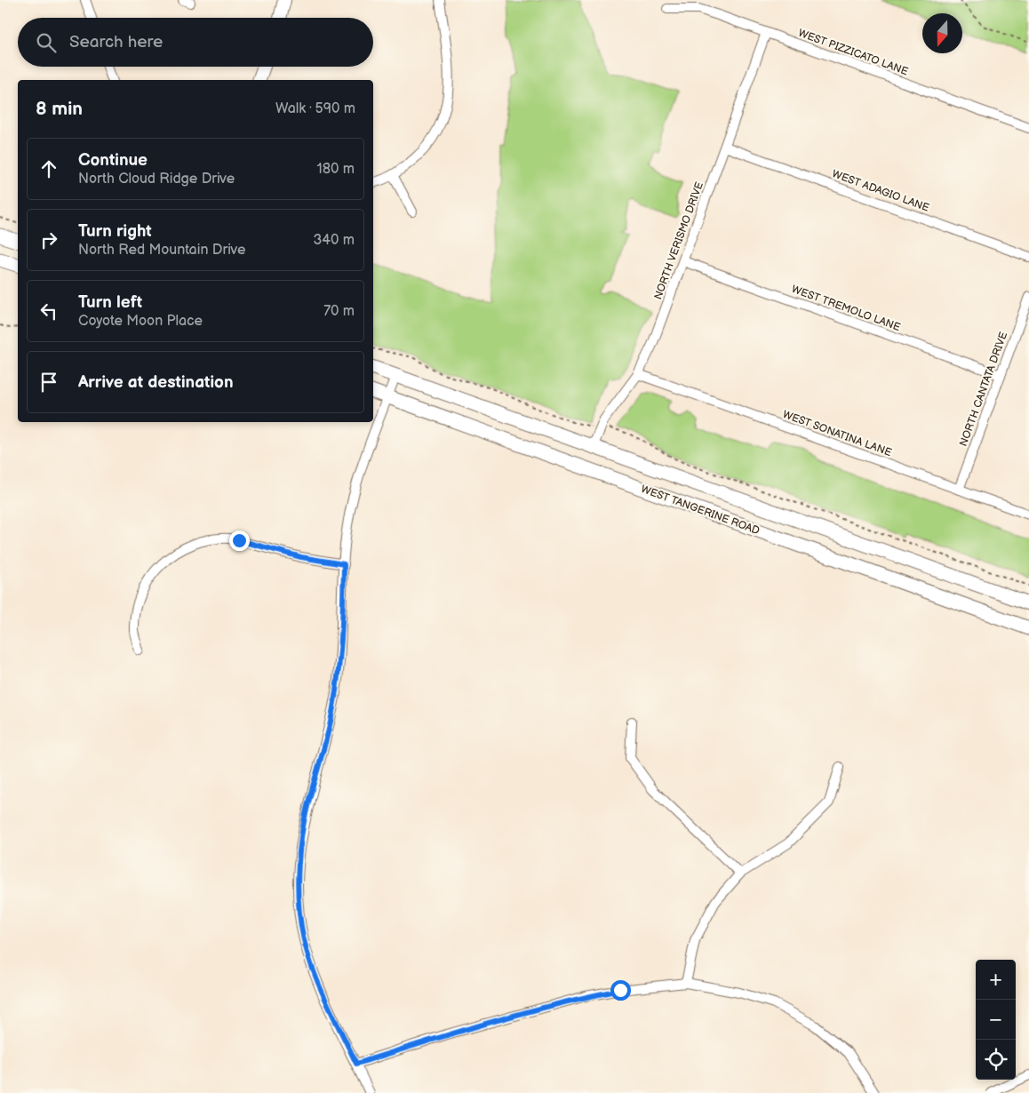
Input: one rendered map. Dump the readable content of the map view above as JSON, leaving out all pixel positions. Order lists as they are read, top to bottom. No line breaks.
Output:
{"streets":{"main road":["WEST TANGERINE ROAD"],"street":["WEST PIZZICATO LANE","WEST ADAGIO LANE","NORTH VERISMO DRIVE","WEST TREMOLO LANE","NORTH CANTATA DRIVE","WEST SONATINA LANE"]},"crossings":[["WEST PIZZICATO LANE","NORTH VERISMO DRIVE"],["WEST ADAGIO LANE","NORTH VERISMO DRIVE"],["NORTH VERISMO DRIVE","WEST TREMOLO LANE"],["NORTH VERISMO DRIVE","WEST SONATINA LANE"],["NORTH VERISMO DRIVE","WEST TANGERINE ROAD"],["WEST TREMOLO LANE","NORTH CANTATA DRIVE"],["NORTH CANTATA DRIVE","WEST SONATINA LANE"]],"north":"bottom","page":{"search":"Search here","heading":["8 min","Walk · 590 m"],"list":[["Continue","North Cloud Ridge Drive","180 m"],["Turn right","North Red Mountain Drive","340 m"],["Turn left","Coyote Moon Place","70 m"],"Arrive at destination"],"map_buttons":["+","−"]}}
